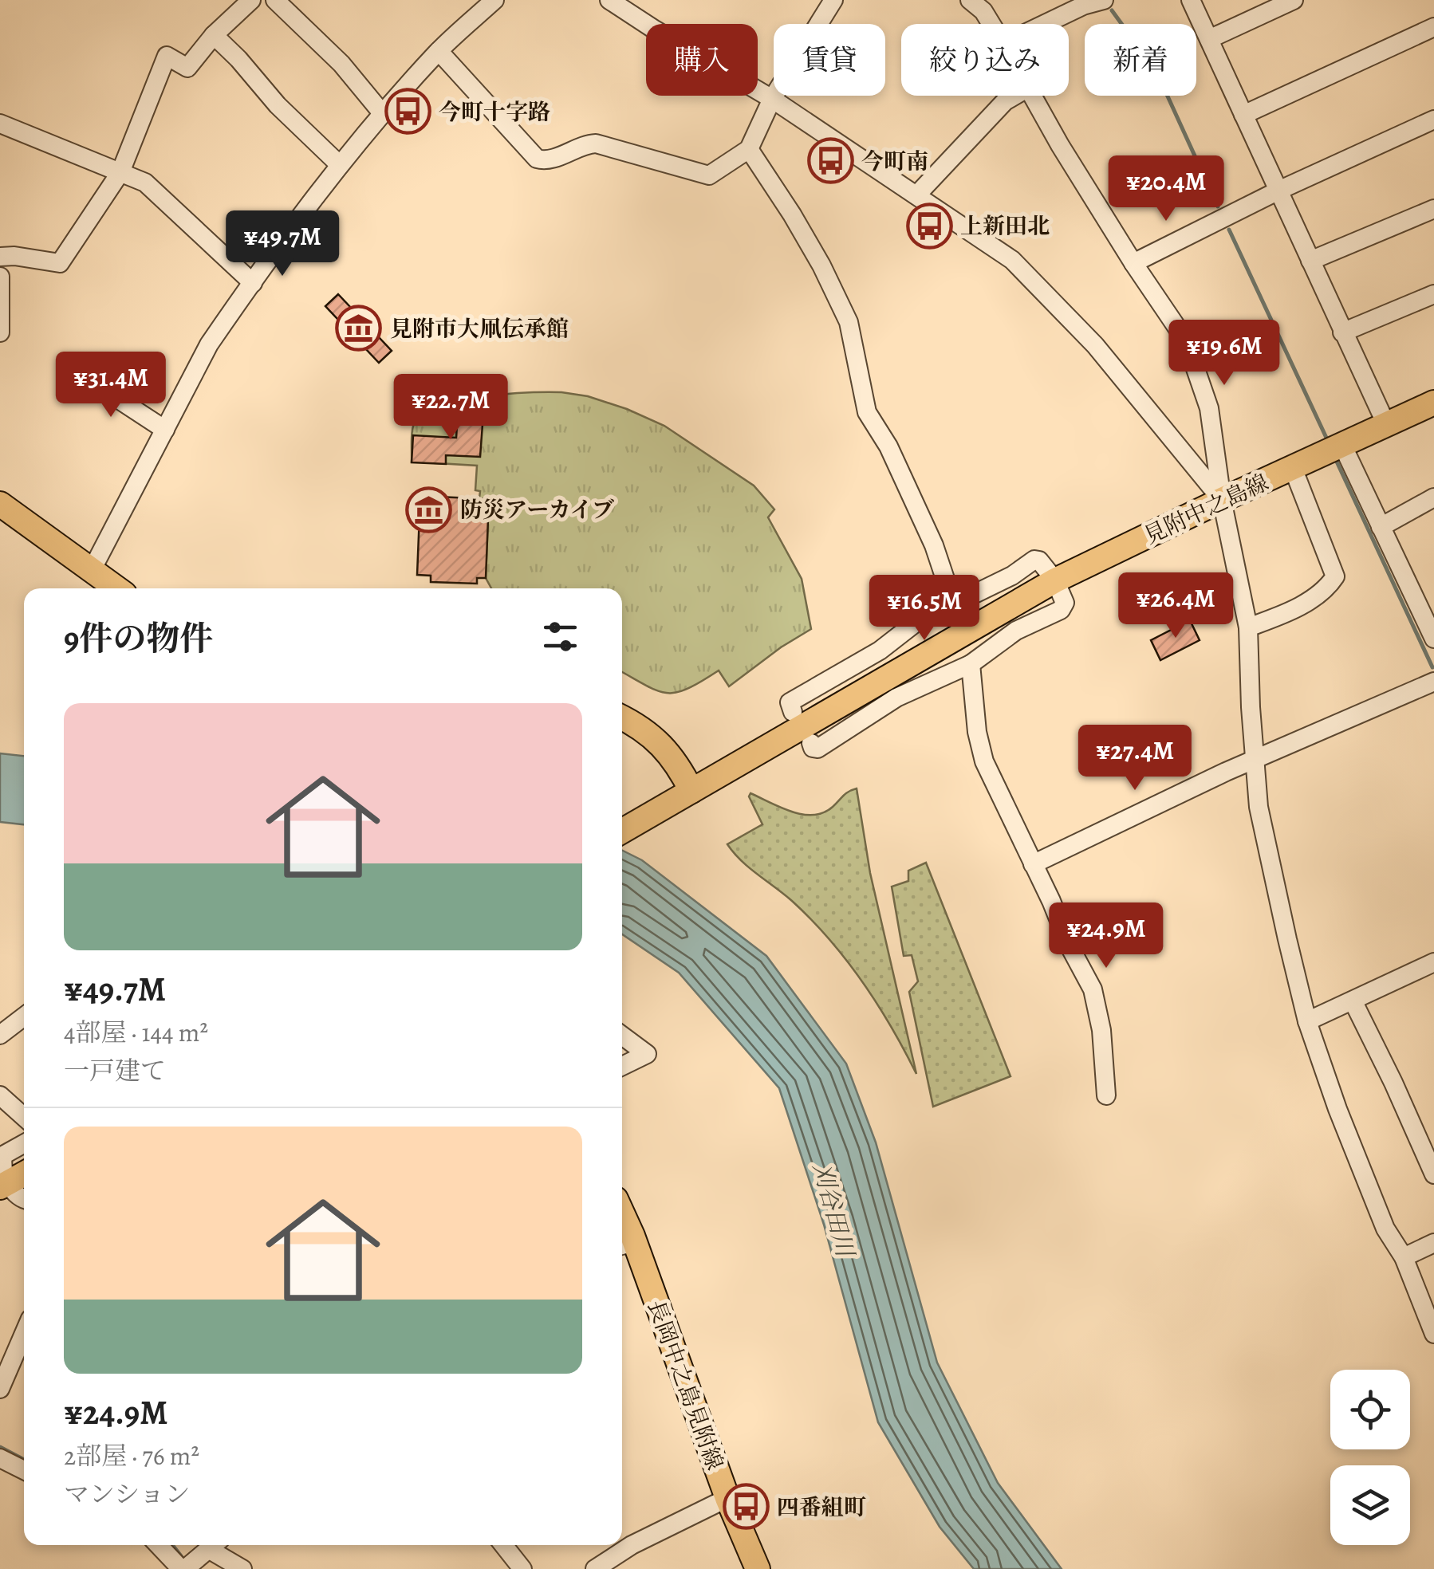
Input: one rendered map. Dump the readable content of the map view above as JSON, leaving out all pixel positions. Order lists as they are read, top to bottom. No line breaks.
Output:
{"streets":{"main road":["見附中之島線","長岡中之島見附線"]},"water":["刈谷田川"],"places":{"bus stop":["今町十字路","今町南","上新田北","四番組町"],"museum":["見附市大凧伝承館","防災アーカイブ"]},"page":{"chip":["購入","賃貸","絞り込み","新着"],"price":["¥20.4M","¥49.7M","¥19.6M","¥31.4M","¥22.7M","¥26.4M","¥16.5M","¥27.4M","¥24.9M"],"heading":"9件の物件","list":[{"name":"¥49.7M","note":"4部屋 · 144 m² · 一戸建て"},{"name":"¥24.9M","note":"2部屋 · 76 m² · マンション"}]}}
